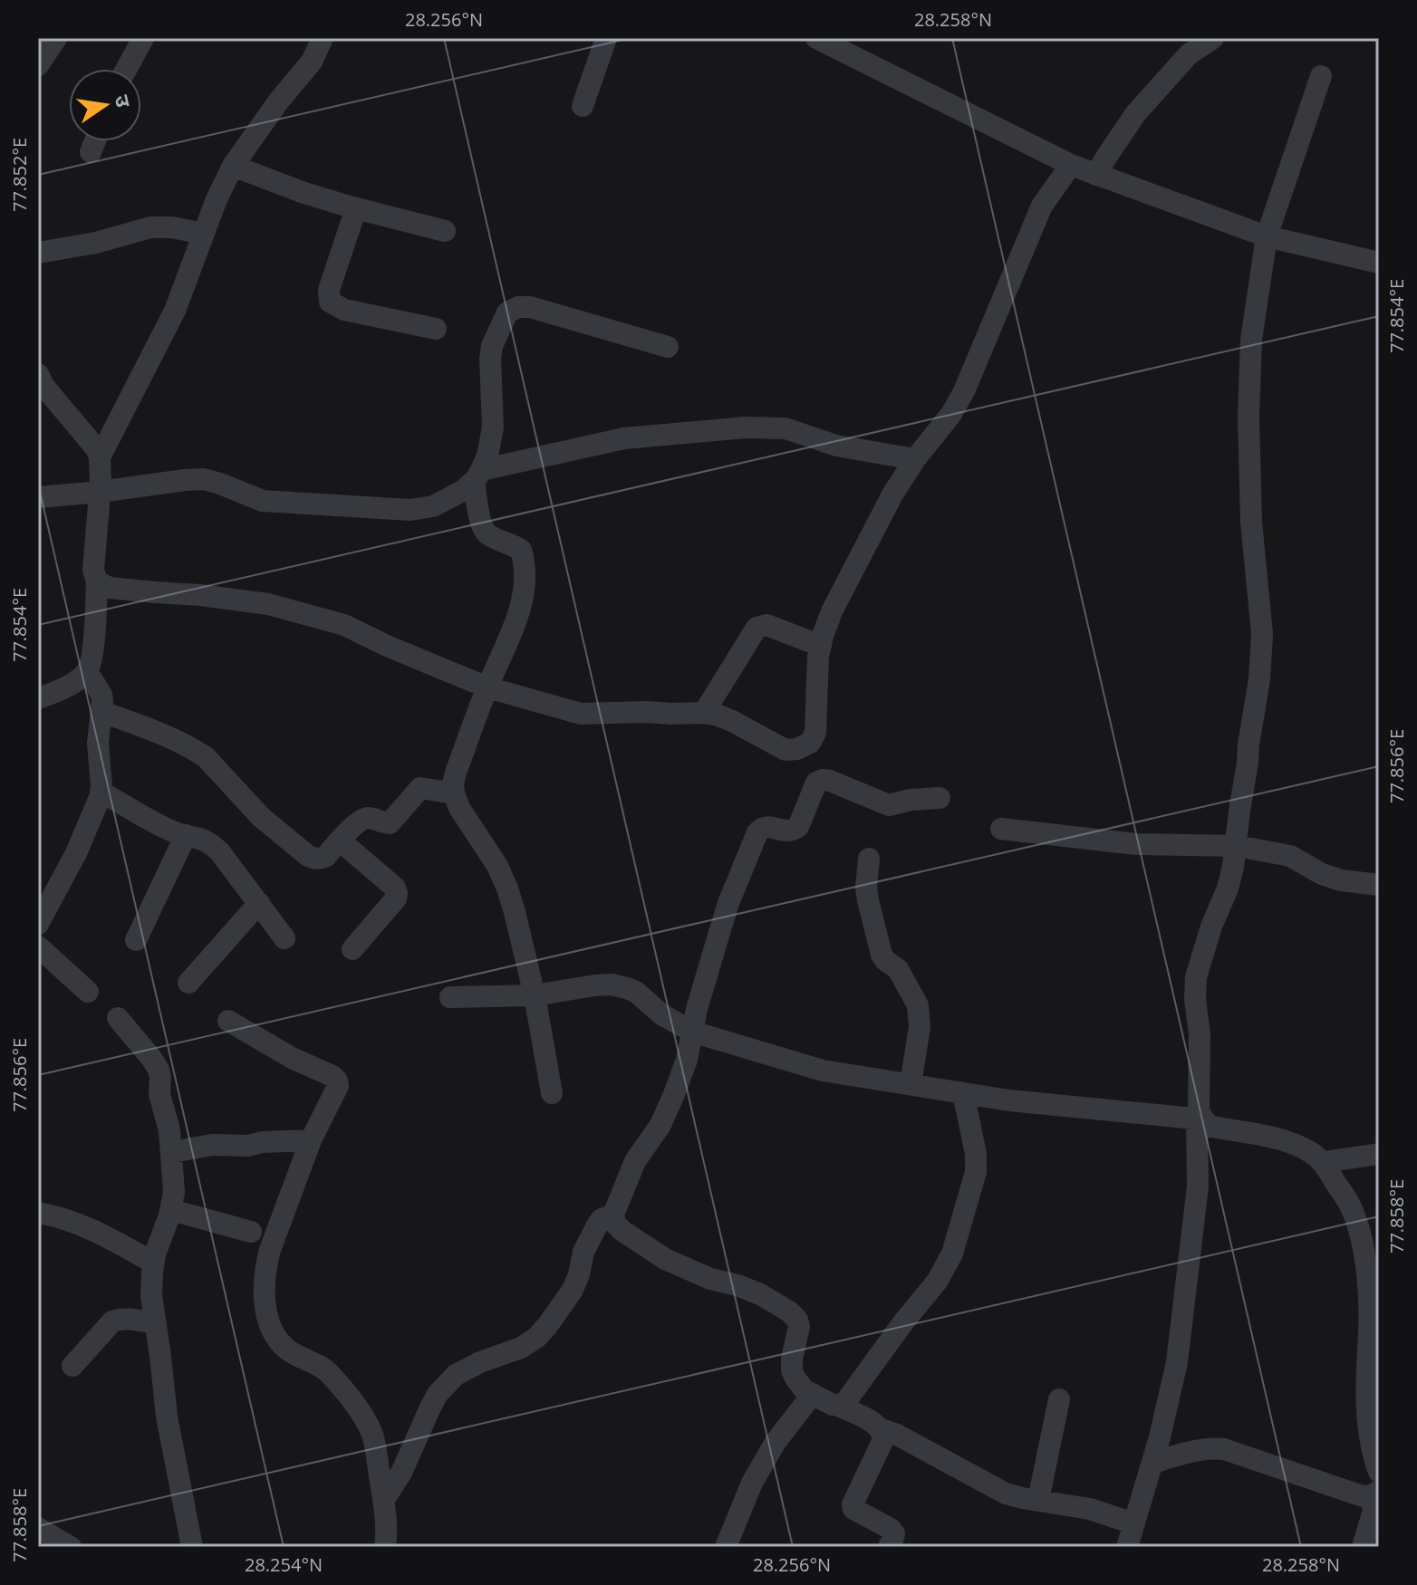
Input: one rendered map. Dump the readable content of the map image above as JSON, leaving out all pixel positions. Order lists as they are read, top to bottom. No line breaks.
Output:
{"north":"right","coordinates":["28.256°N","28.258°N","77.852°E","77.854°E","77.856°E","77.858°E","28.254°N"]}
